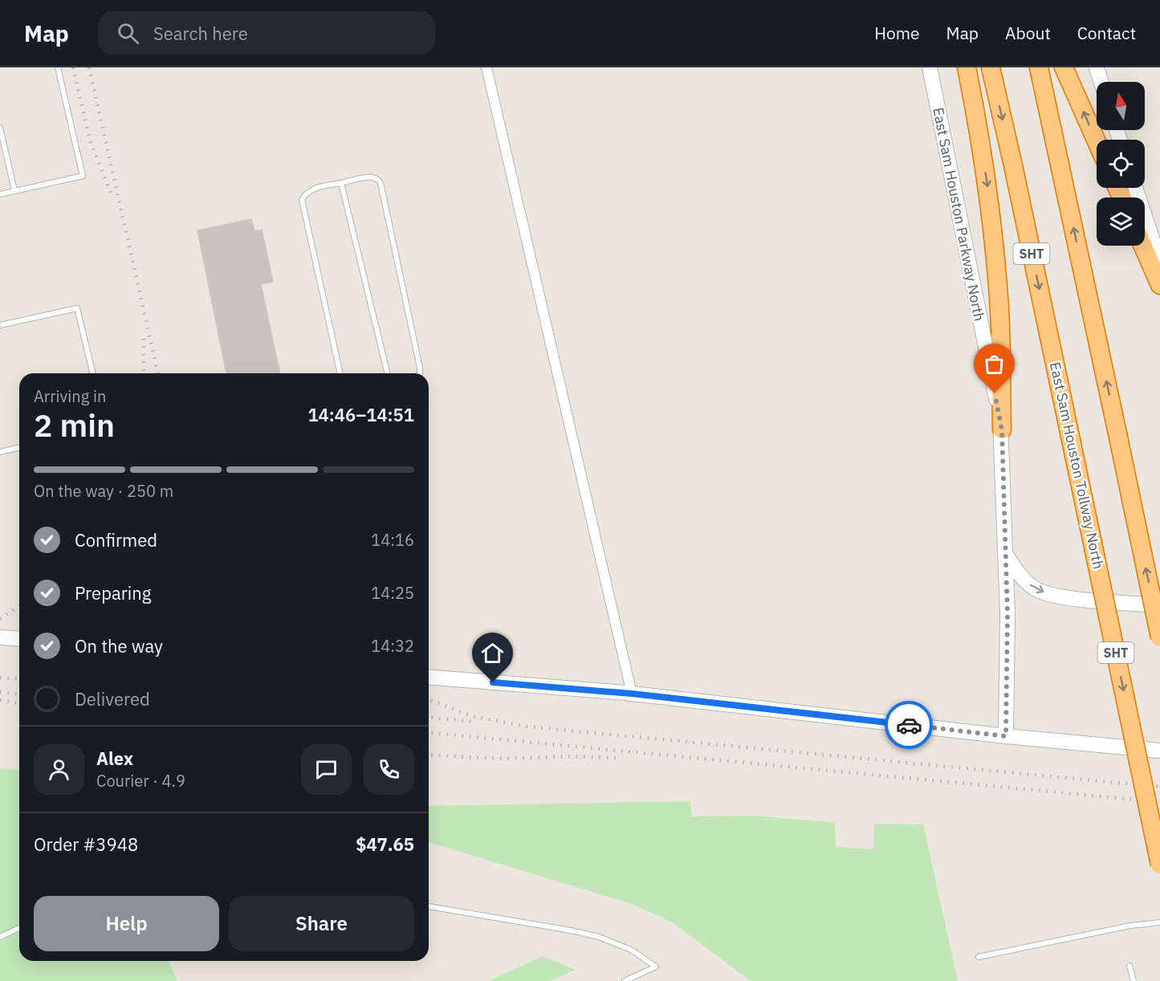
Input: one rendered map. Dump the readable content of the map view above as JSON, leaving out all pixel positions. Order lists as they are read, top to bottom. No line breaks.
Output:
{"streets":{"highway":["SHT","East Sam Houston Tollway North"],"main road":["East Sam Houston Parkway North"]},"north":"top","page":{"header":"Map","search":"Search here","nav":["Home","Map","About","Contact"],"heading":["2 min","Arriving in","14:46–14:51"],"panel":["Alex","Courier · 4.9","Order #3948","$47.65"],"bar":"On the way · 250 m","list":[["Confirmed","14:16"],["Preparing","14:25"],["On the way","14:32"],"Delivered"],"buttons":["Help","Share"]}}
